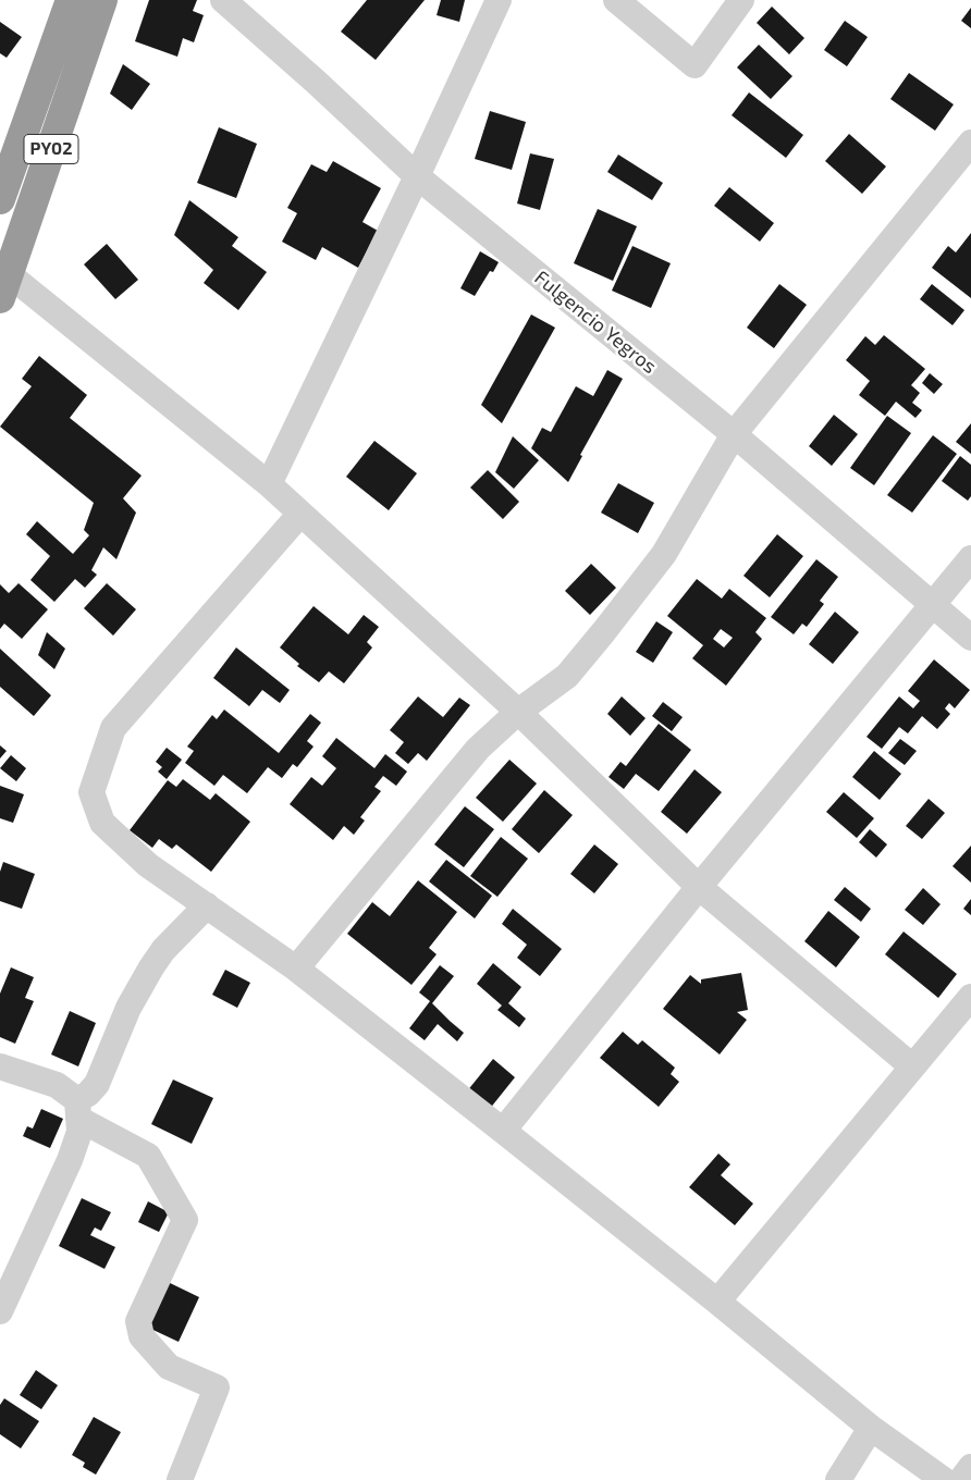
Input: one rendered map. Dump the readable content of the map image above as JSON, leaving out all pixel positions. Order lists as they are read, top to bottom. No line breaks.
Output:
{"streets":{"highway":["PY02"],"street":["Fulgencio Yegros"]}}
